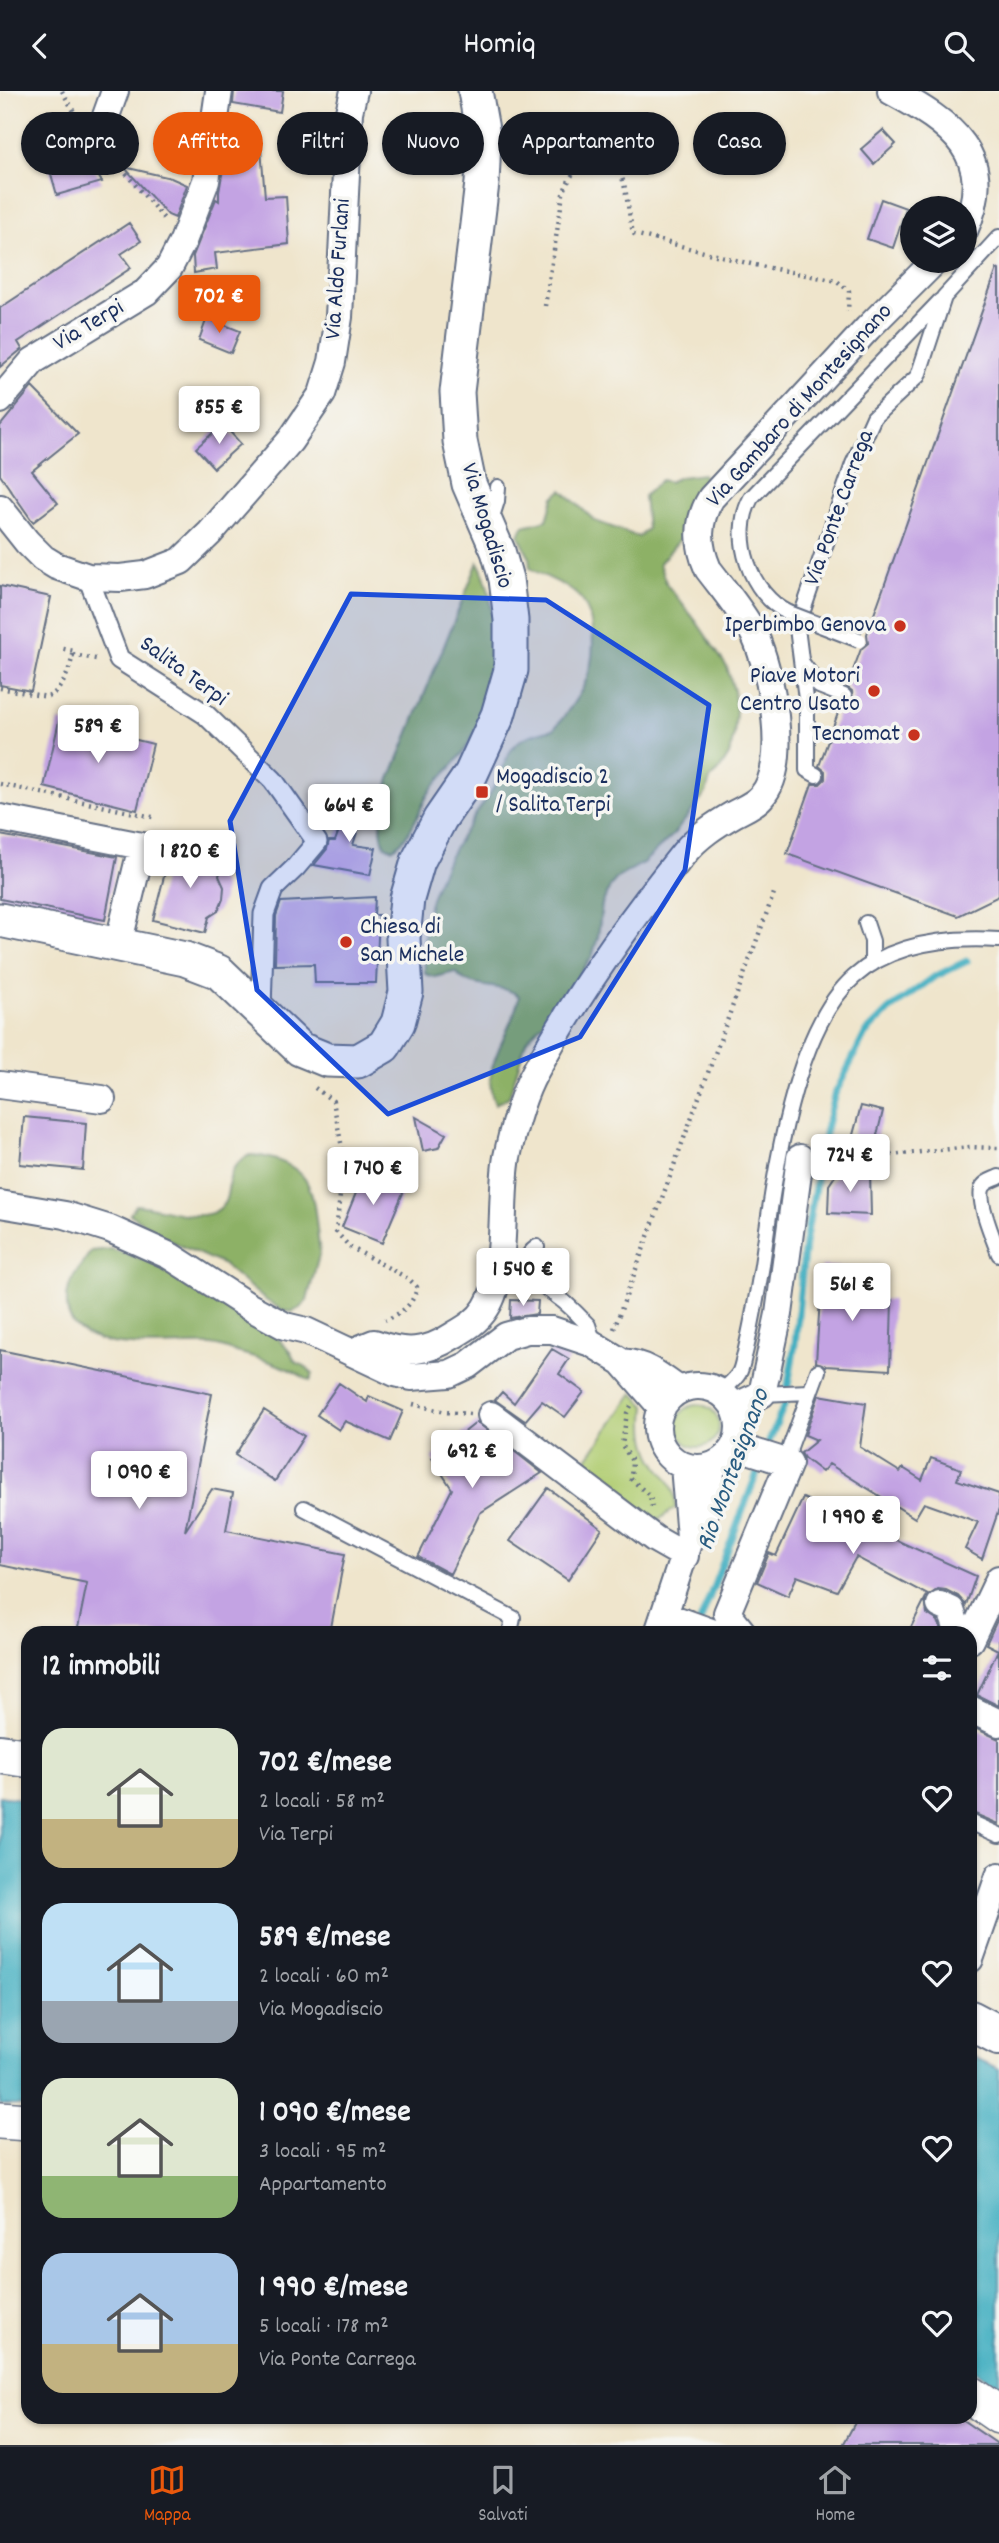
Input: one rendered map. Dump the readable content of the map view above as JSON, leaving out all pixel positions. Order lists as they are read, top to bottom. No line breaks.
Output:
{"streets":{"street":["Via Aldo Furlani","Via Terpi","Via Gambaro di Montesignano","Via Mogadiscio","Salita Terpi"],"lane":["Via Ponte Carrega"]},"crossings":[["Via Aldo Furlani","Salita Terpi"],["Via Mogadiscio","Salita Terpi"]],"water":["Rio Montesignano"],"places":{"other":["Iperbimbo Genova","Piave Motori Centro Usato","Tecnomat","Chiesa di San Michele"],"transit":["Mogadiscio 2 / Salita Terpi"]},"page":{"header":"Homiq","chip":["Compra","Affitta","Filtri","Nuovo","Appartamento","Casa"],"price":["702 €","855 €","589 €","664 €","1 820 €","724 €","1 740 €","1 540 €","561 €","692 €","1 090 €","1 990 €"],"heading":"12 immobili","list":[{"name":"702 €/mese","note":"2 locali · 58 m² · Via Terpi"},{"name":"589 €/mese","note":"2 locali · 60 m² · Via Mogadiscio"},{"name":"1 090 €/mese","note":"3 locali · 95 m² · Appartamento"},{"name":"1 990 €/mese","note":"5 locali · 178 m² · Via Ponte Carrega"}],"tabs":["Mappa","Salvati","Home"]}}
